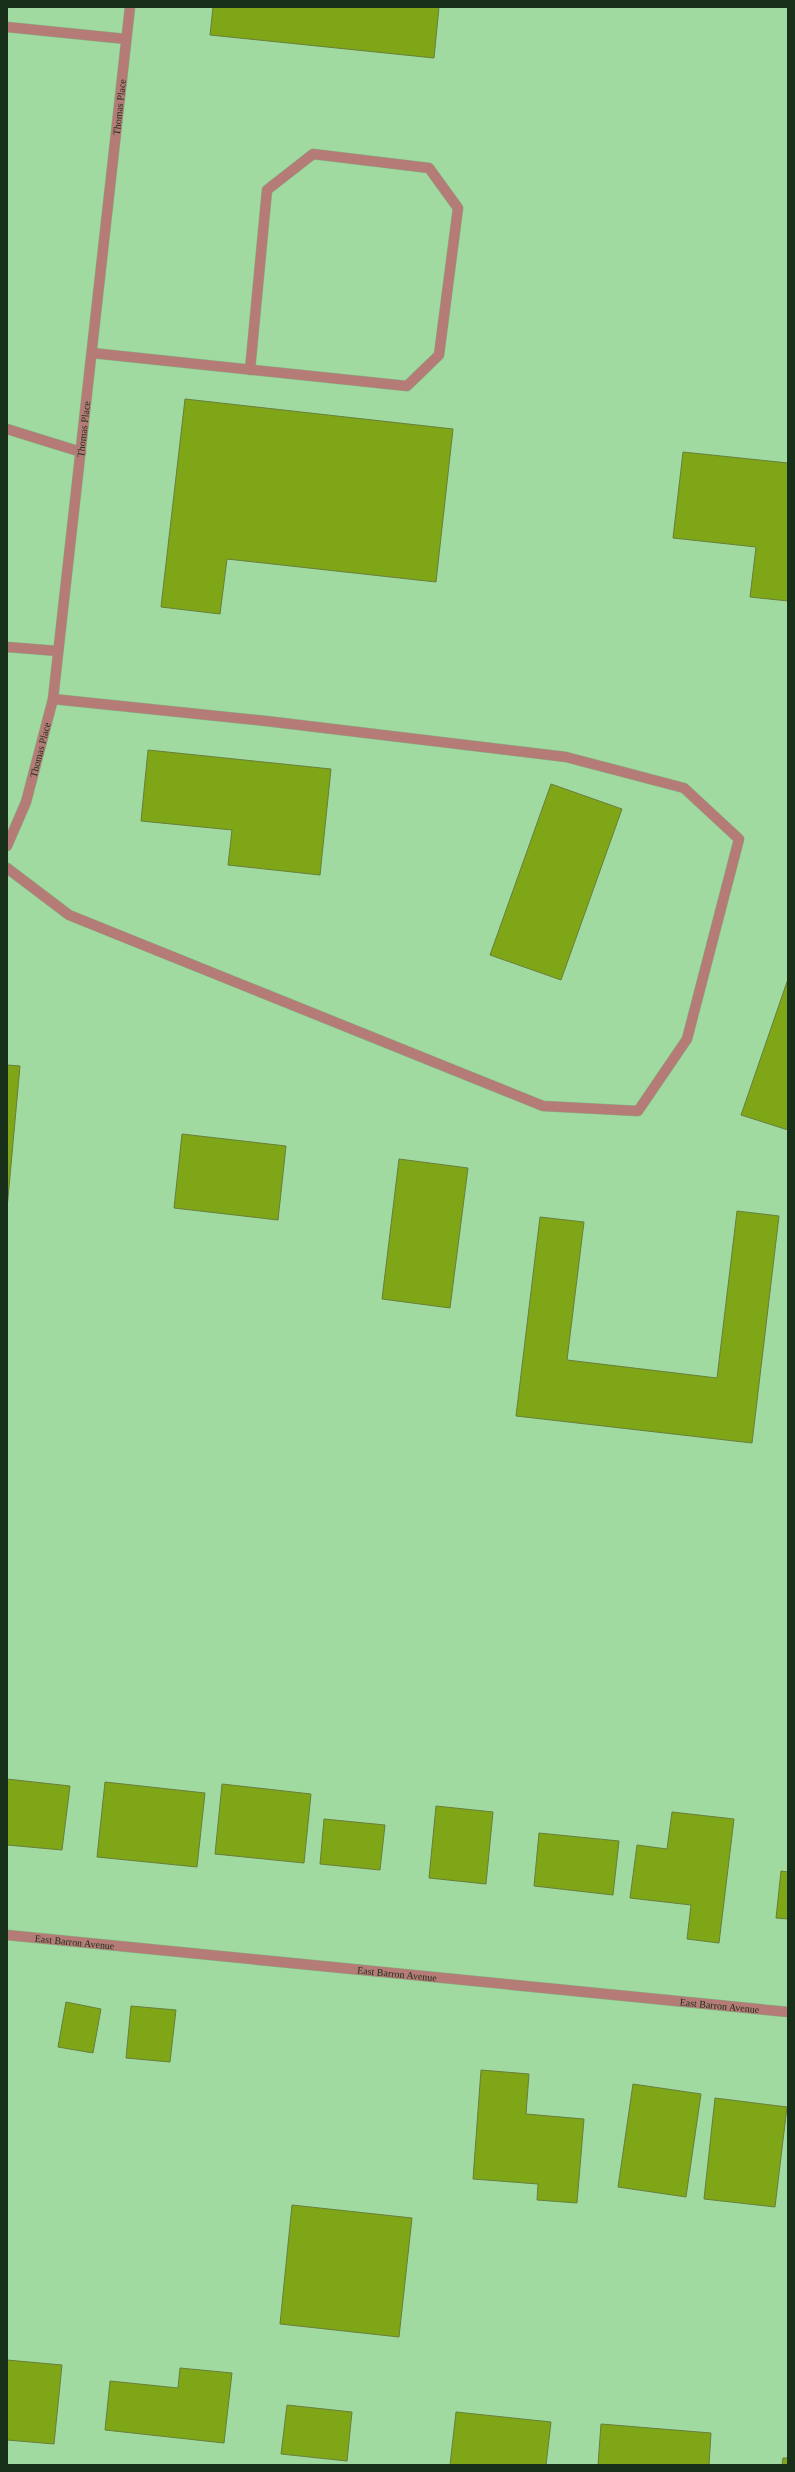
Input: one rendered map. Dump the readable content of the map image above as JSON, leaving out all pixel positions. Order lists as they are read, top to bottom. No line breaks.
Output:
{"streets":{"street":["Thomas Place","East Barron Avenue"]}}
